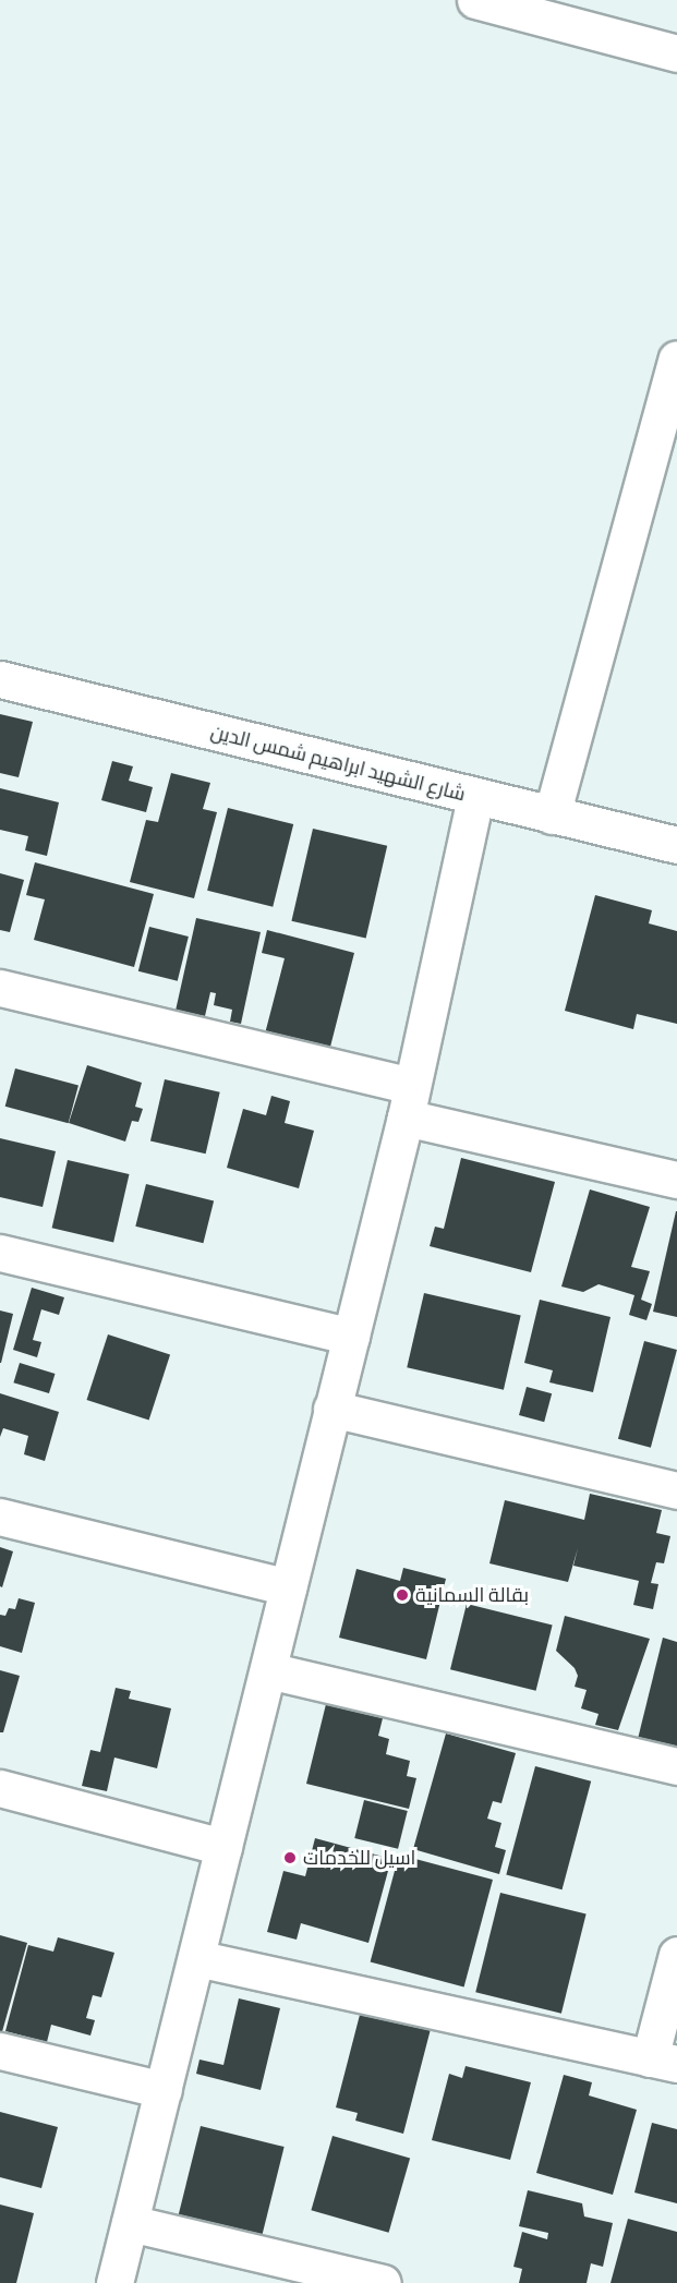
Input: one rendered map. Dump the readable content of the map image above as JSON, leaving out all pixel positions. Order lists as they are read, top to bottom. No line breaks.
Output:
{"streets":{"street":["شارع الشهيد ابراهيم شمس الدين"]},"places":["بقالة السمانية","اسيل للخدمات"]}
